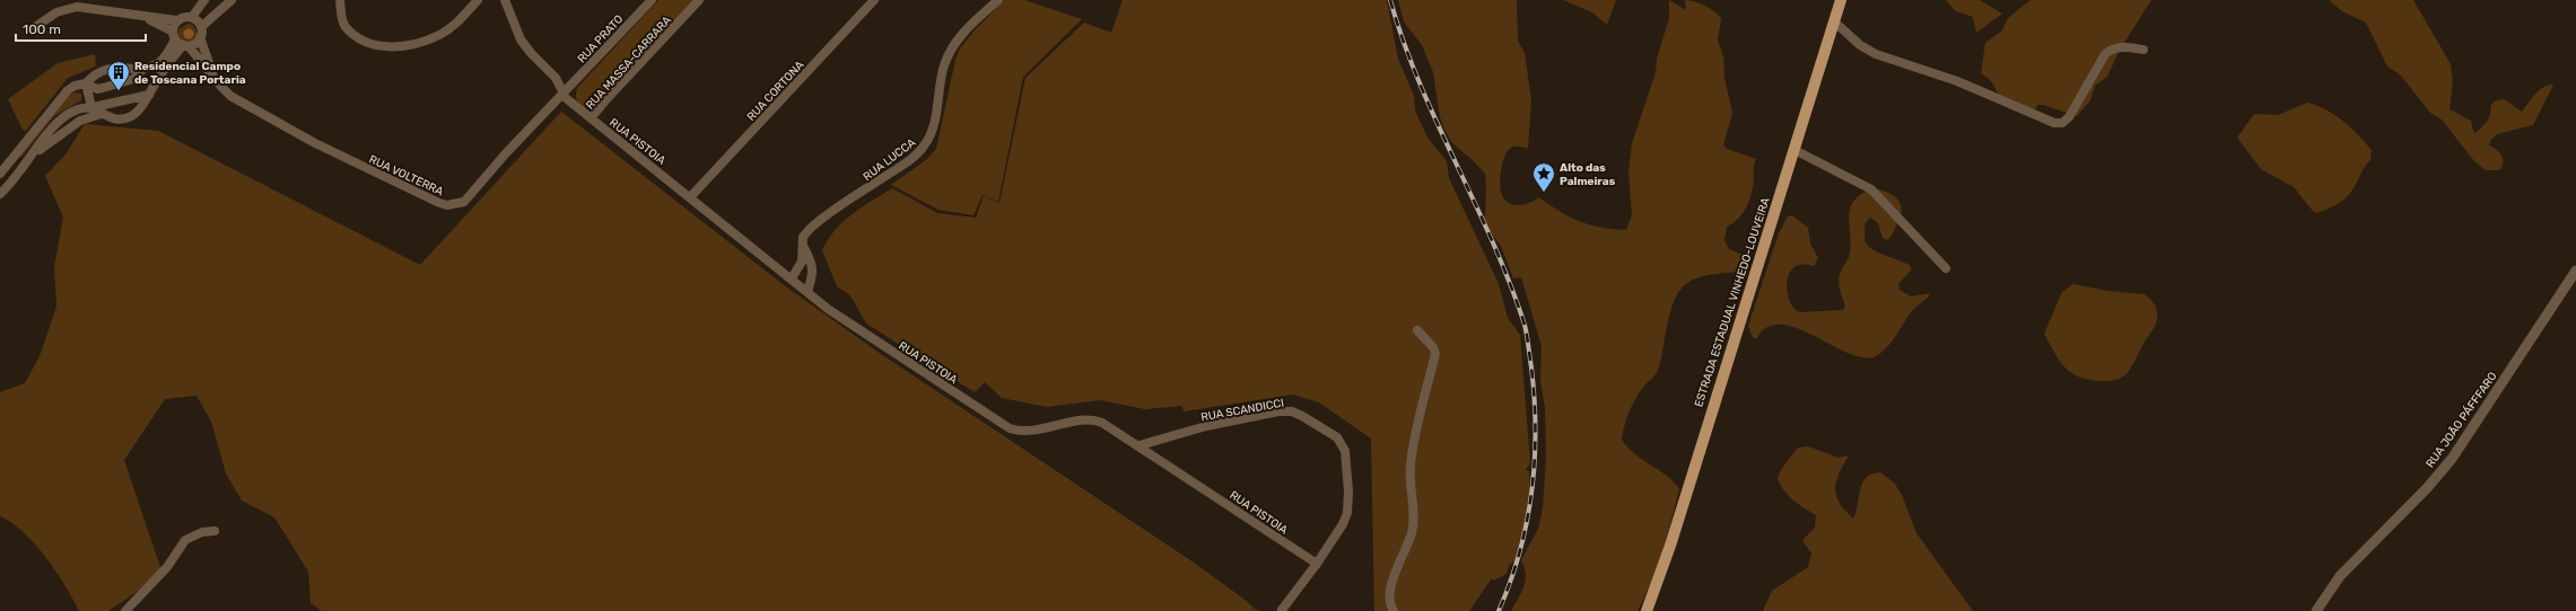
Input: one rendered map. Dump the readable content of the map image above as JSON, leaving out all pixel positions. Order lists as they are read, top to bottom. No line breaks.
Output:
{"streets":{"main road":["ESTRADA ESTADUAL VINHEDO-LOUVEIRA"],"street":["RUA PRATO","RUA MASSA-CARRARA","RUA CORTONA","RUA PISTOIA","RUA LUCCA","RUA VOLTERRA","RUA SCANDICCI","RUA JOÃO PÁFFFARO"]},"crossings":[["RUA PRATO","RUA PISTOIA"],["RUA PRATO","RUA VOLTERRA"],["RUA MASSA-CARRARA","RUA PISTOIA"],["RUA CORTONA","RUA PISTOIA"],["RUA PISTOIA","RUA LUCCA"],["RUA PISTOIA","RUA VOLTERRA"],["RUA PISTOIA","RUA SCANDICCI"]],"places":{"building":["Residencial Campo de Toscana Portaria"],"place":["Alto das Palmeiras"]},"scale_bar":"100 m"}
